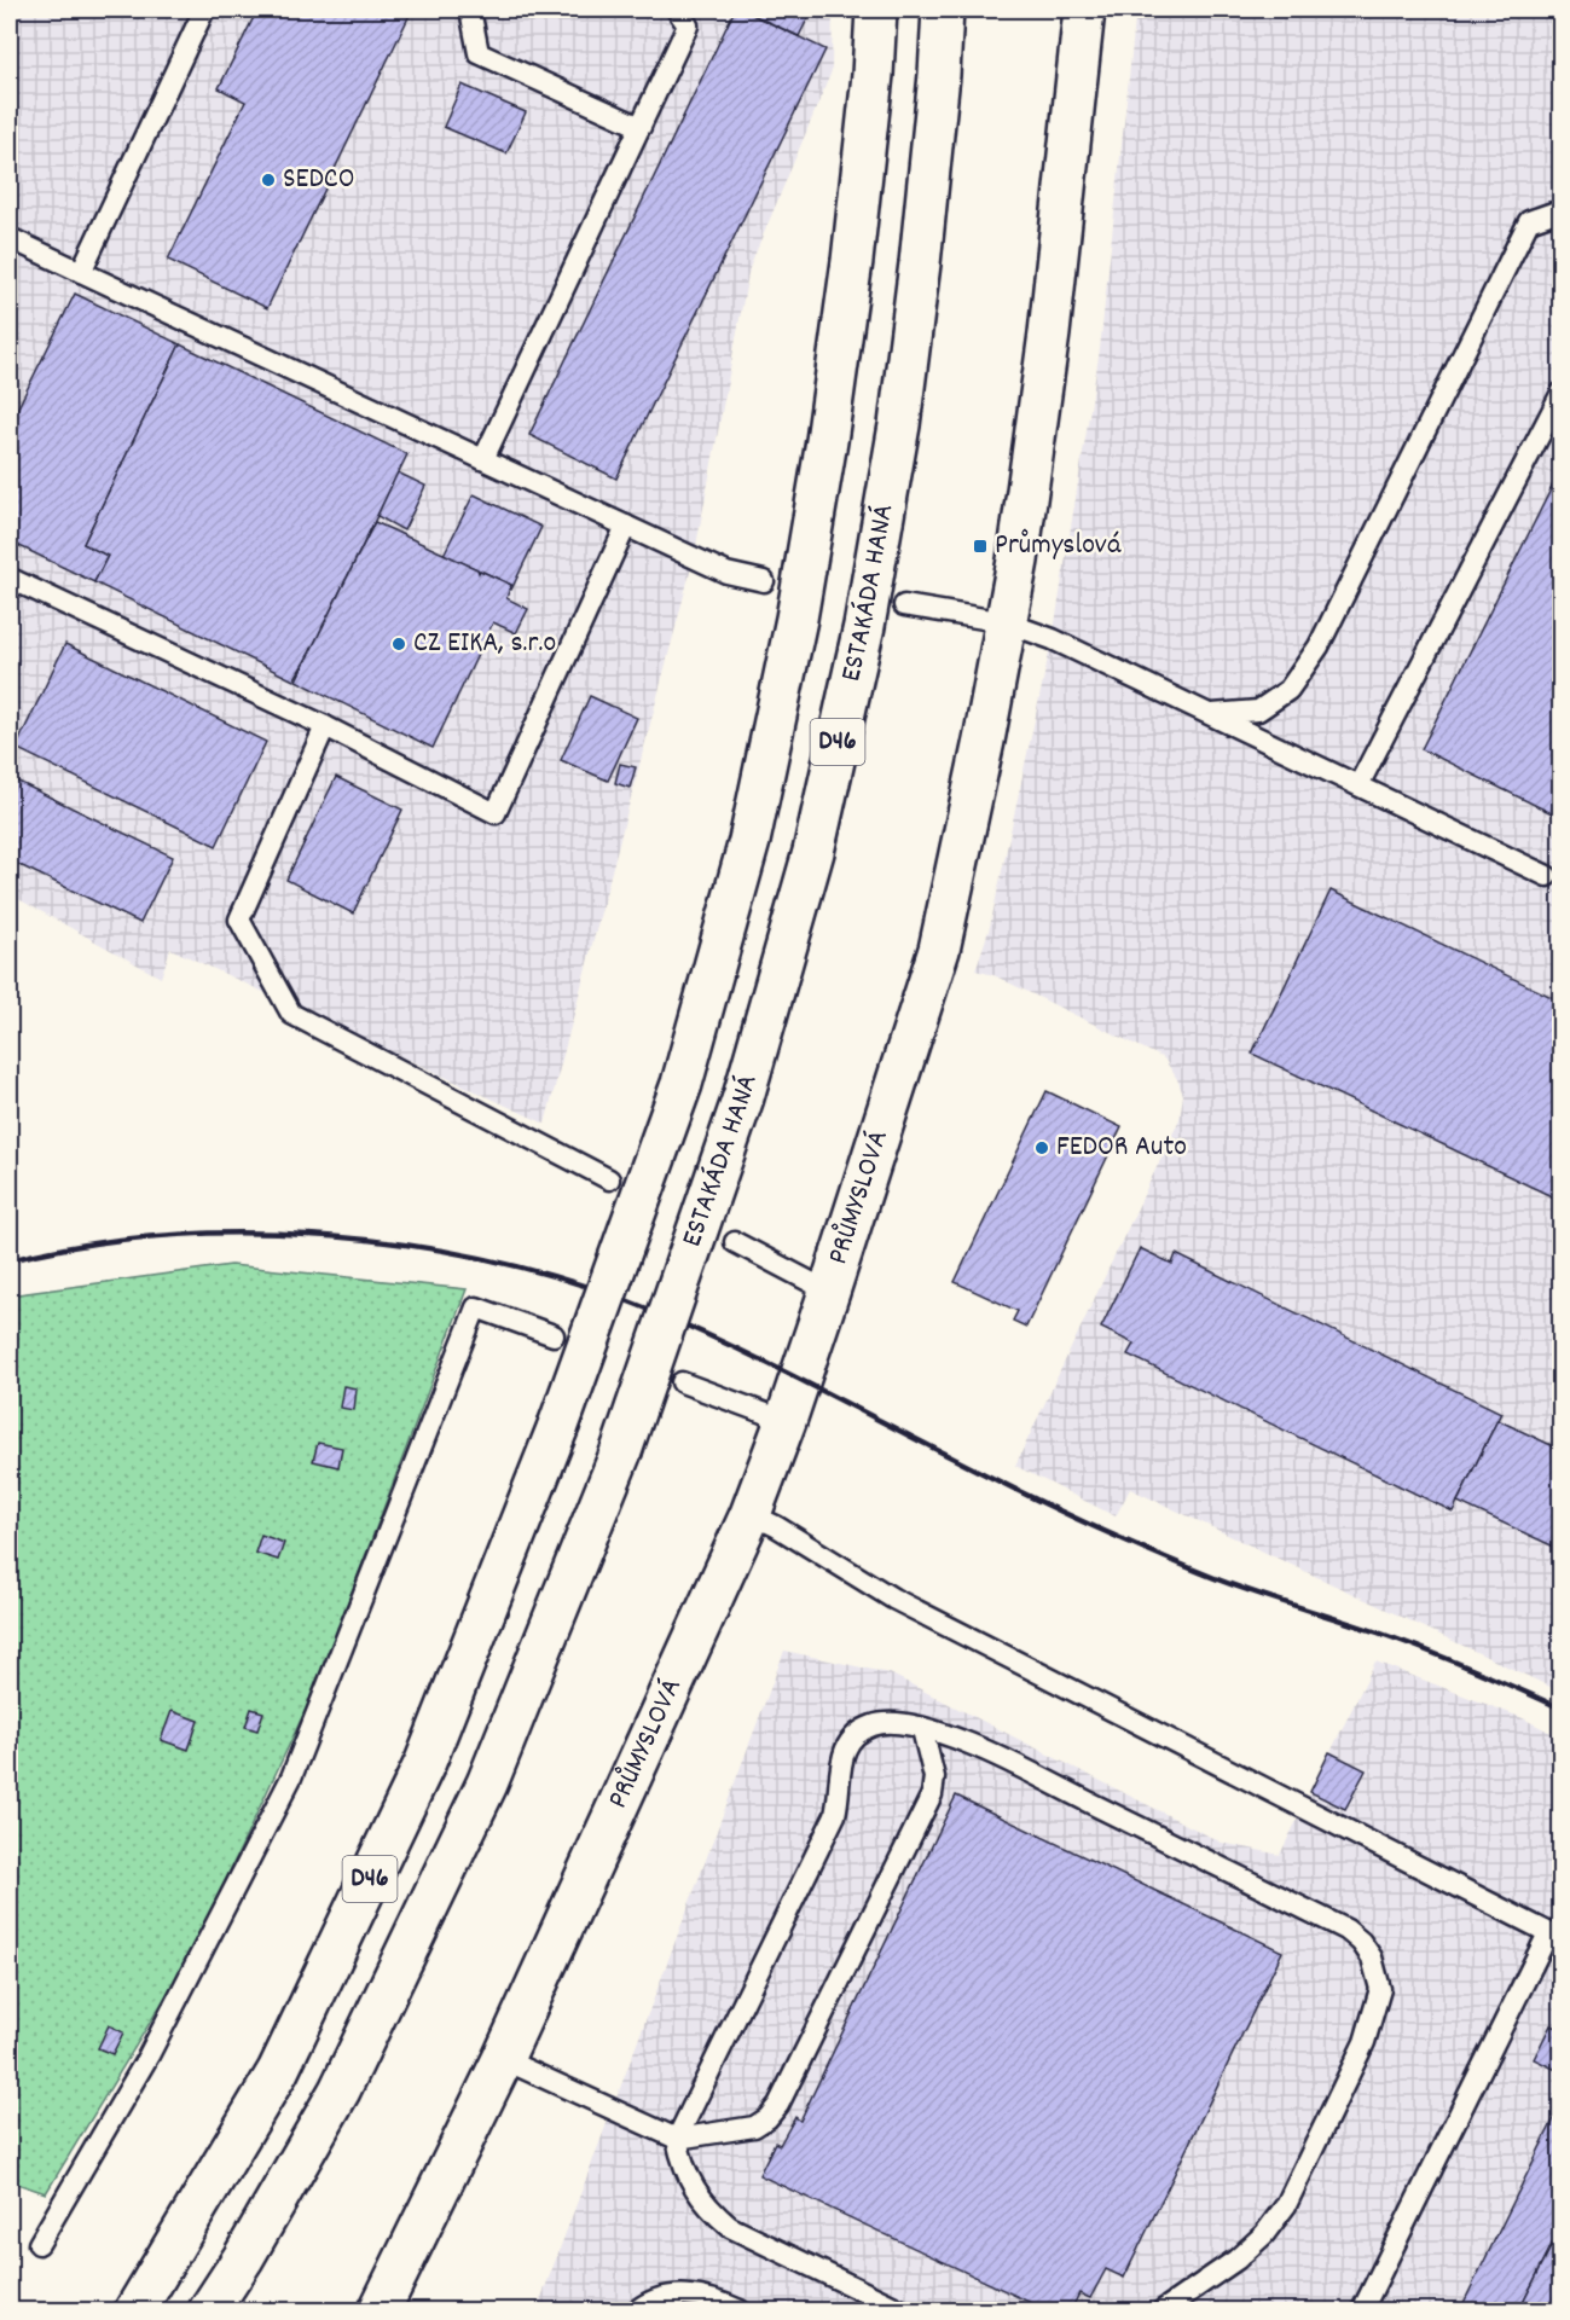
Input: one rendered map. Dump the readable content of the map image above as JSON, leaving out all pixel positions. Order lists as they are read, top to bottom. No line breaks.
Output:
{"streets":{"main road":["ESTAKÁDA HANÁ","D46","PRŮMYSLOVÁ"]},"places":{"other":["SEDCO","CZ EIKA, s.r.o","FEDOR Auto"],"transit":["Průmyslová"]}}
